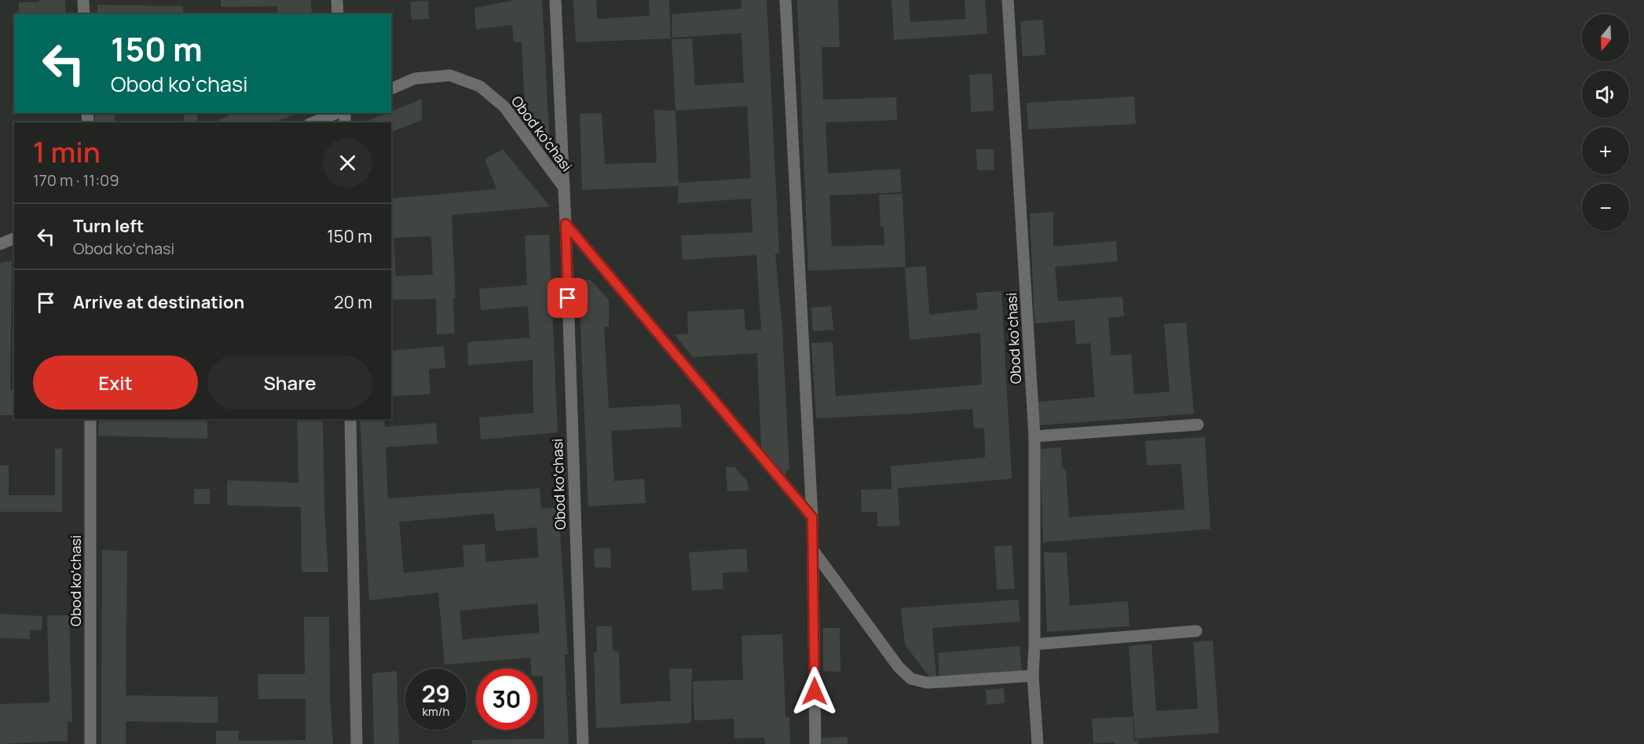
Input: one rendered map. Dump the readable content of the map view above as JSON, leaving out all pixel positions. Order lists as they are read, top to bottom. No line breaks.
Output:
{"streets":{"street":["Obod ko'chasi","Obod koʻchasi"]},"crossings":[["Obod ko'chasi","Obod koʻchasi"]],"north":"bottom","page":{"map_buttons":["+","−"],"turn":["150 m","Obod koʻchasi"],"heading":["1 min","170 m · 11:09"],"list":[{"name":"Turn left","note":"Obod koʻchasi","value":"150 m"},{"name":"Arrive at destination","value":"20 m"}],"buttons":["Exit","Share"],"speed":"29 km/h","limit":"30"}}
